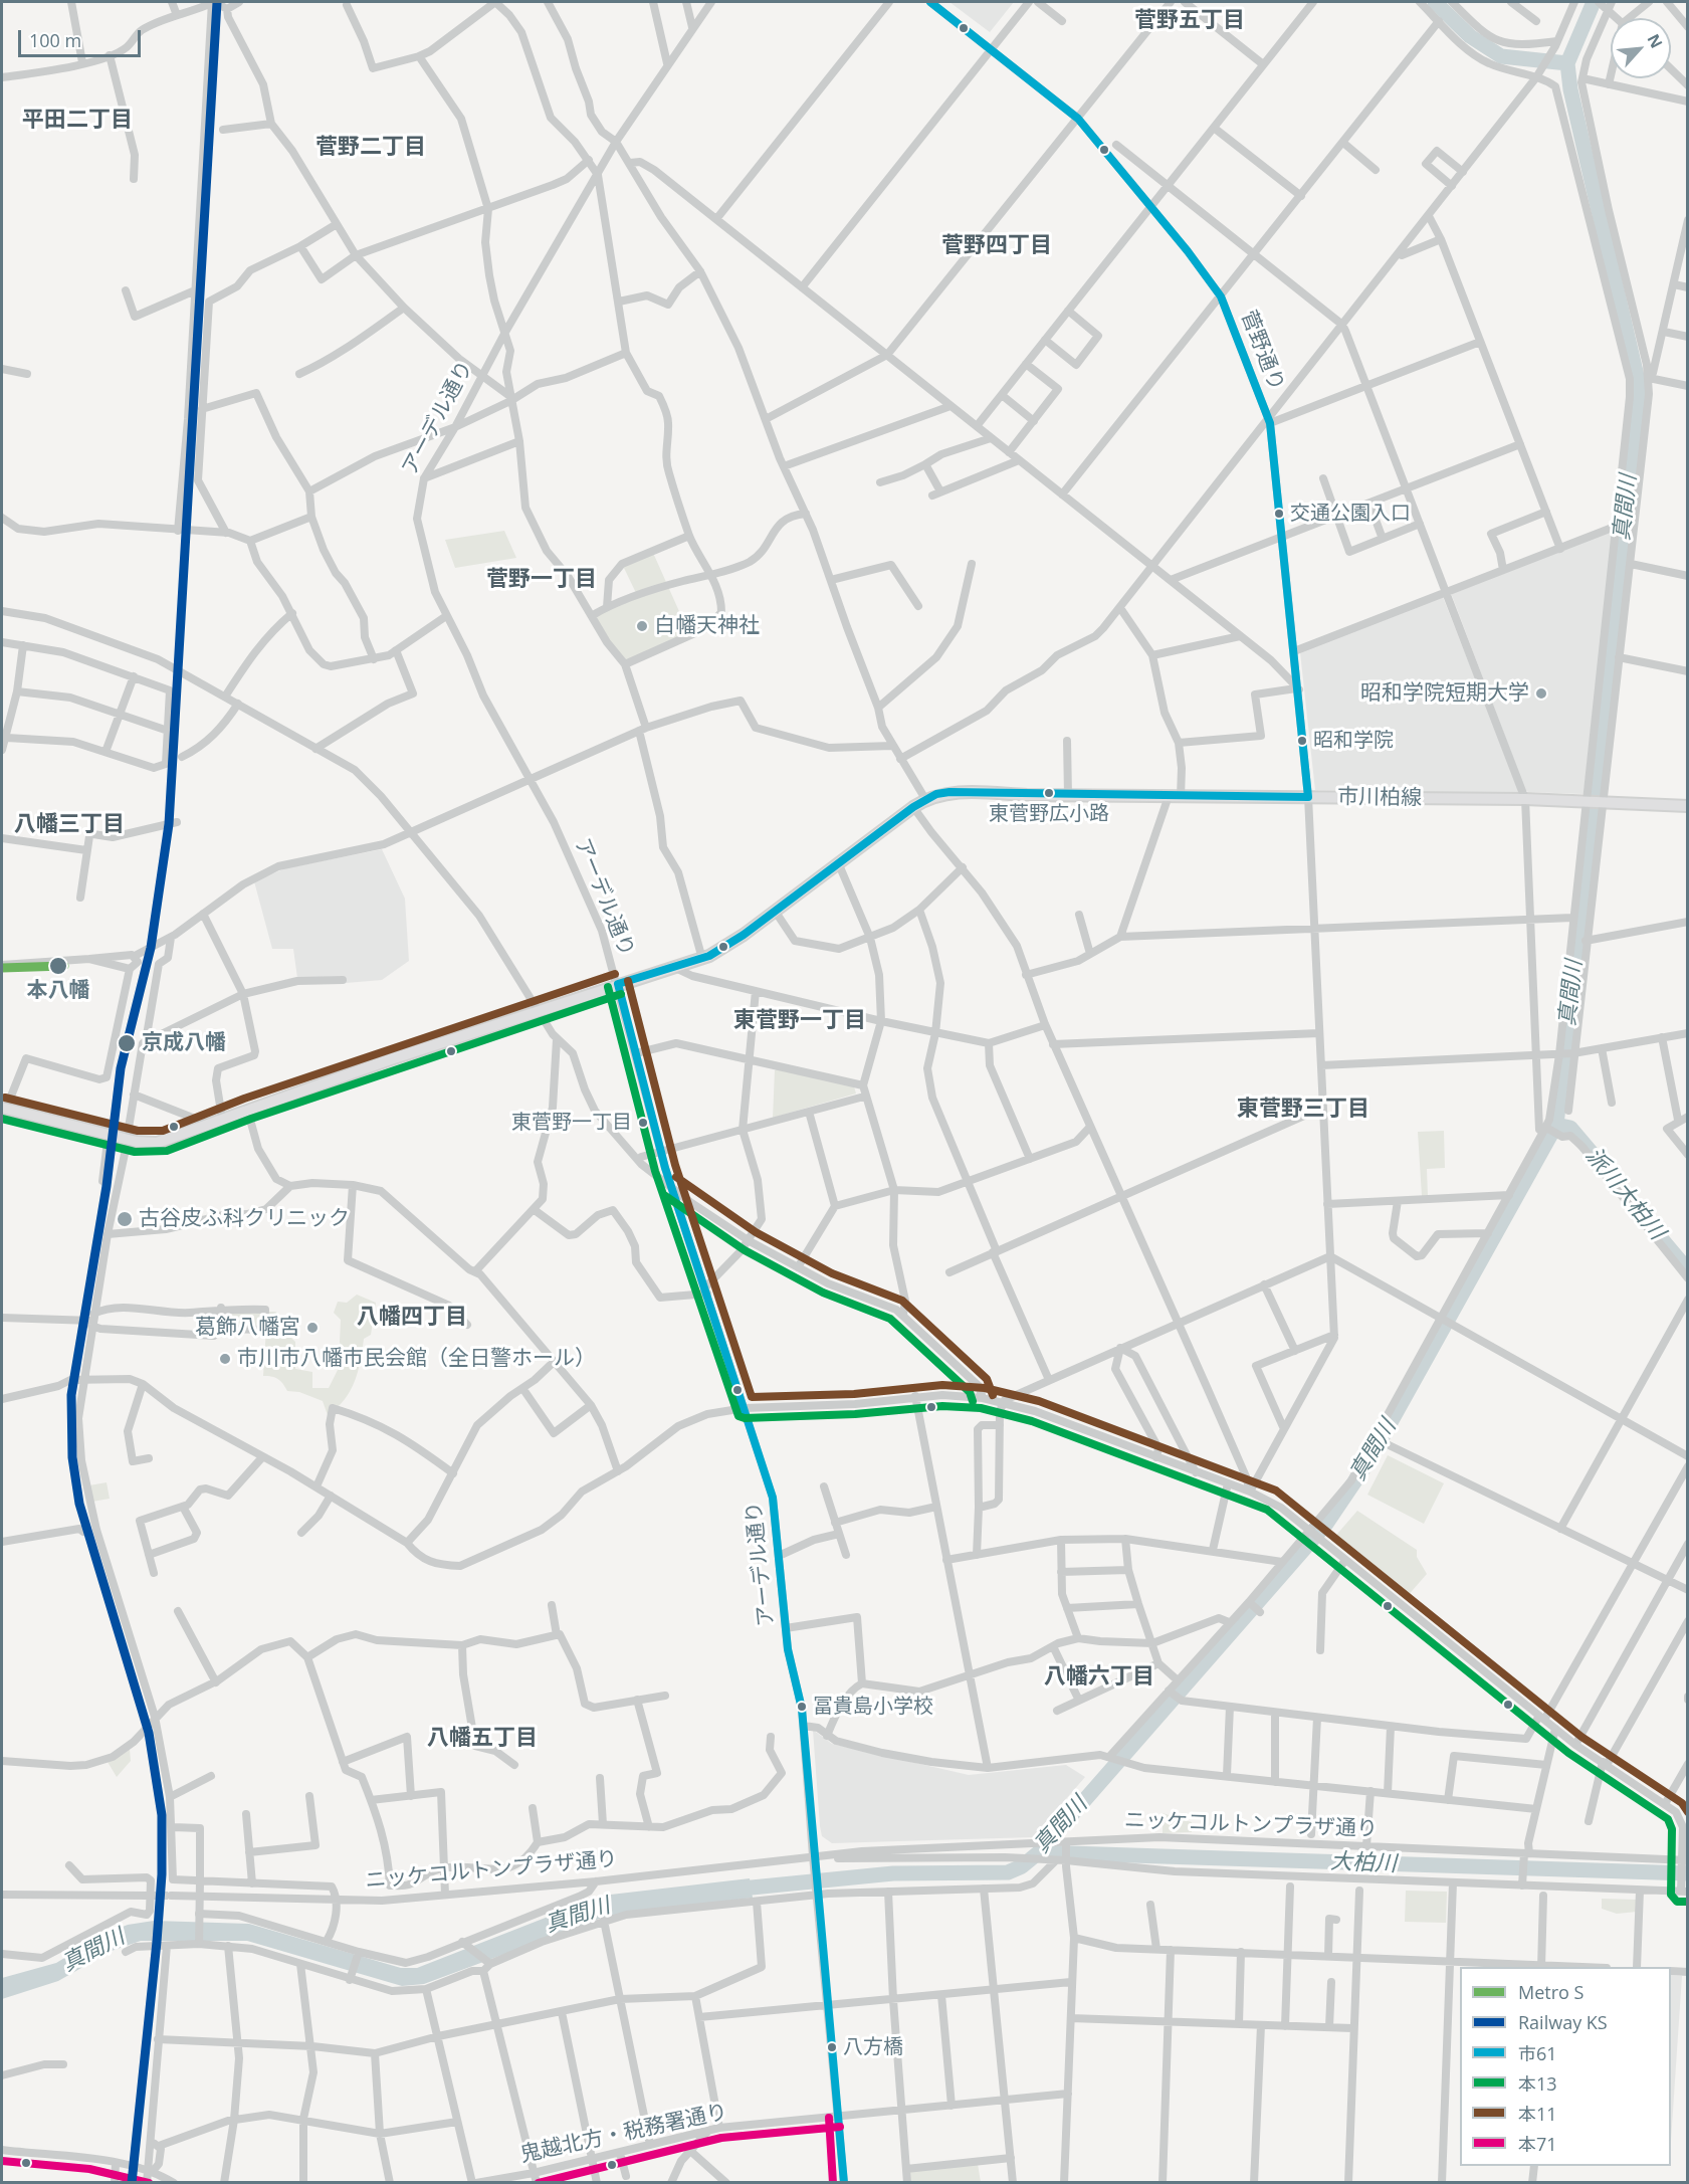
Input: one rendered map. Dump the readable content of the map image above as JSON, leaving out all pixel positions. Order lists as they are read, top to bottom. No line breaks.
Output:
{"streets":{"main road":["市川柏線"],"street":["菅野通り","アーデル通り","ニッケコルトンプラザ通り","鬼越北方・税務署通り"]},"crossings":[["菅野通り","市川柏線"],["アーデル通り","市川柏線"],["アーデル通り","ニッケコルトンプラザ通り"],["アーデル通り","鬼越北方・税務署通り"]],"districts":["菅野五丁目","平田二丁目","菅野二丁目","菅野四丁目","菅野一丁目","八幡三丁目","東菅野一丁目","東菅野三丁目","八幡四丁目","八幡六丁目","八幡五丁目"],"water":["真間川","派川大柏川","大柏川"],"places":["交通公園入口","白幡天神社","昭和学院短期大学","昭和学院","東菅野広小路","本八幡","京成八幡","東菅野一丁目","古谷皮ふ科クリニック","葛飾八幡宮","市川市八幡市民会館（全日警ホール）","冨貴島小学校","八方橋"],"lines":["rail line KS","transit line 市61","metro line S","transit line 本11","transit line 本13","transit line 本71"],"legend":["Metro S","Railway KS","市61","本13","本11","本71"],"scale_bar":"100 m","north":"top right"}
